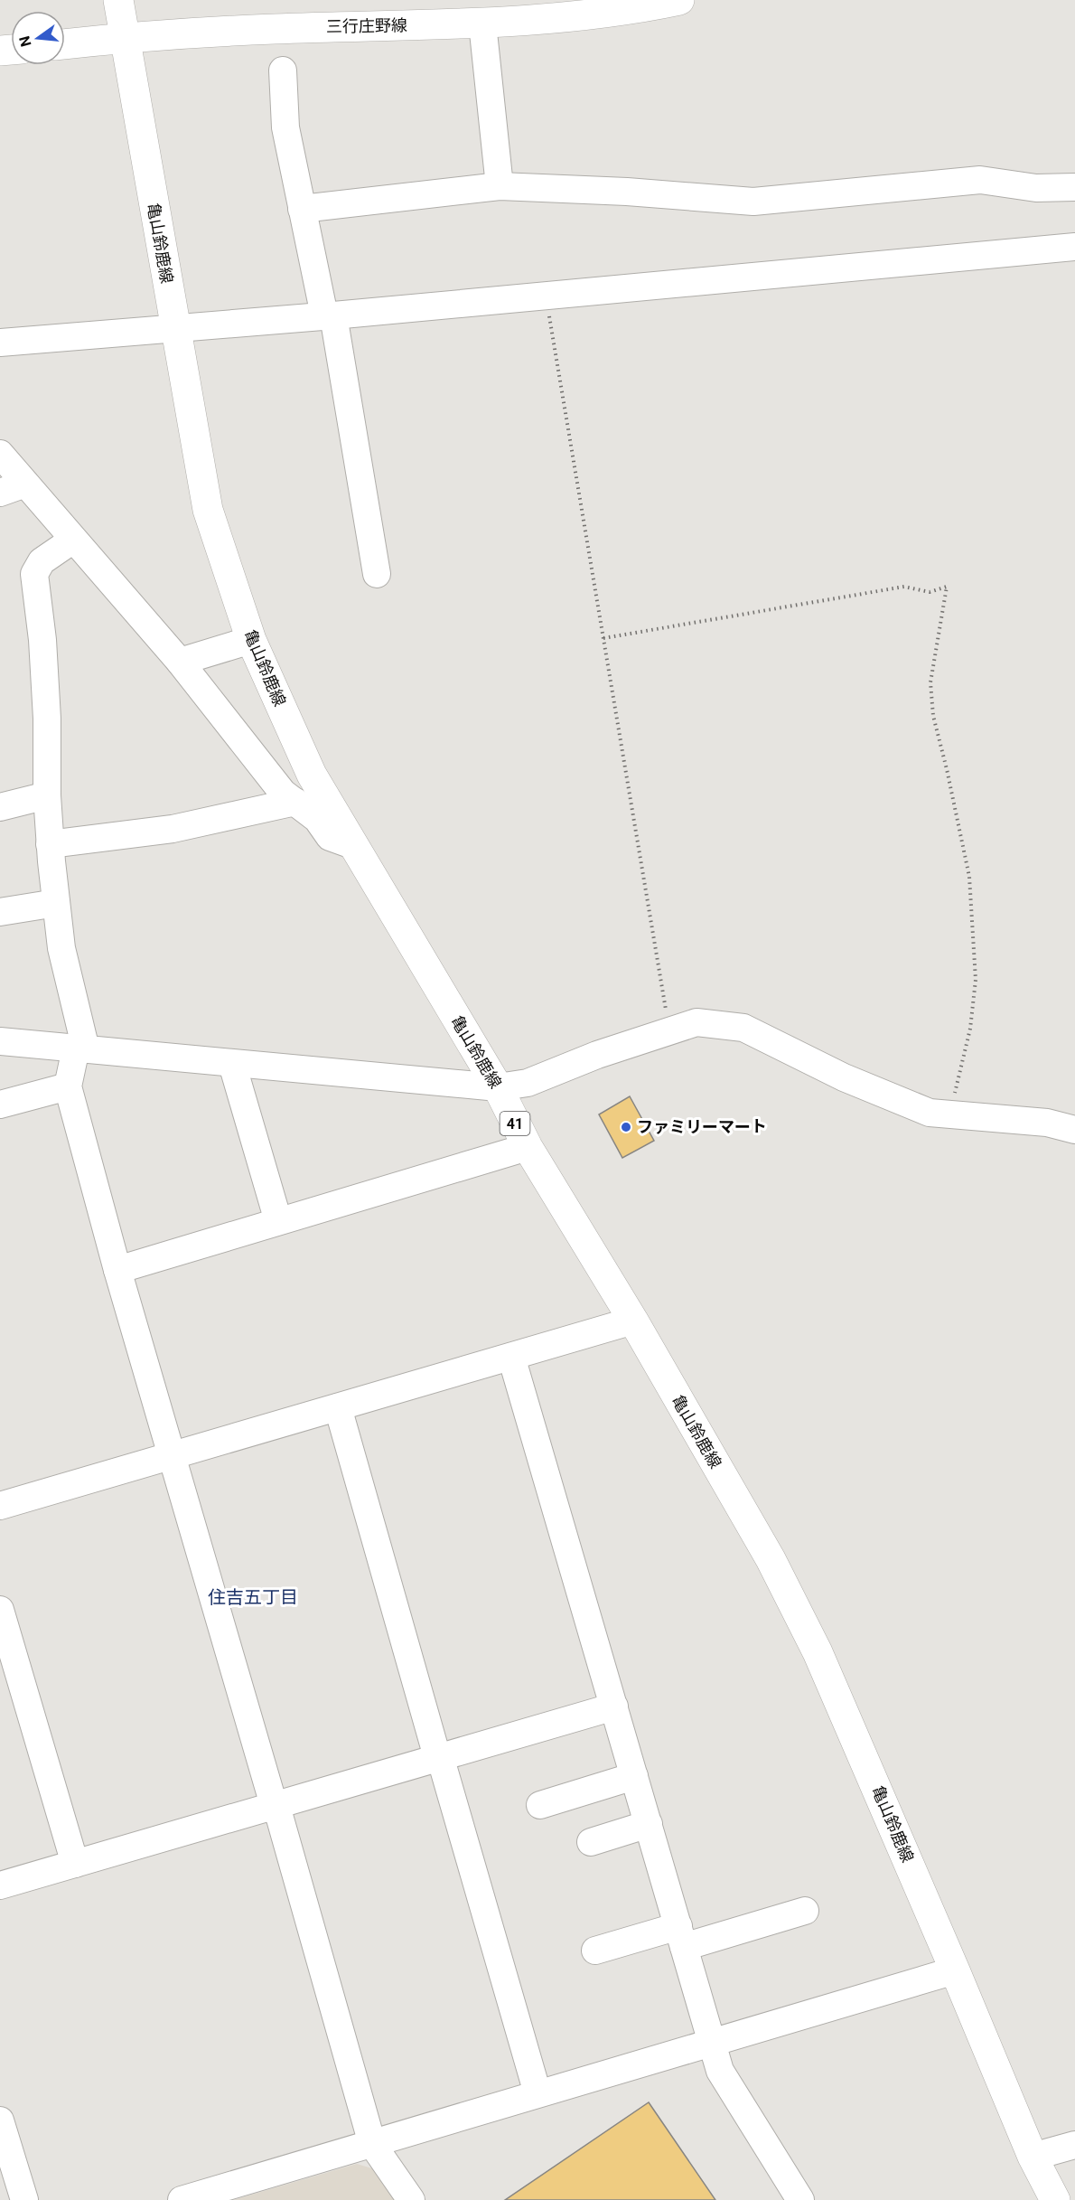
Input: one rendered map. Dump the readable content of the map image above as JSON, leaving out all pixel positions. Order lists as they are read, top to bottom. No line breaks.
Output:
{"streets":{"main road":["三行庄野線","亀山鈴鹿線","41"]},"crossings":[["三行庄野線","亀山鈴鹿線"]],"districts":["住吉五丁目"],"places":["ファミリーマート"],"north":"left"}
